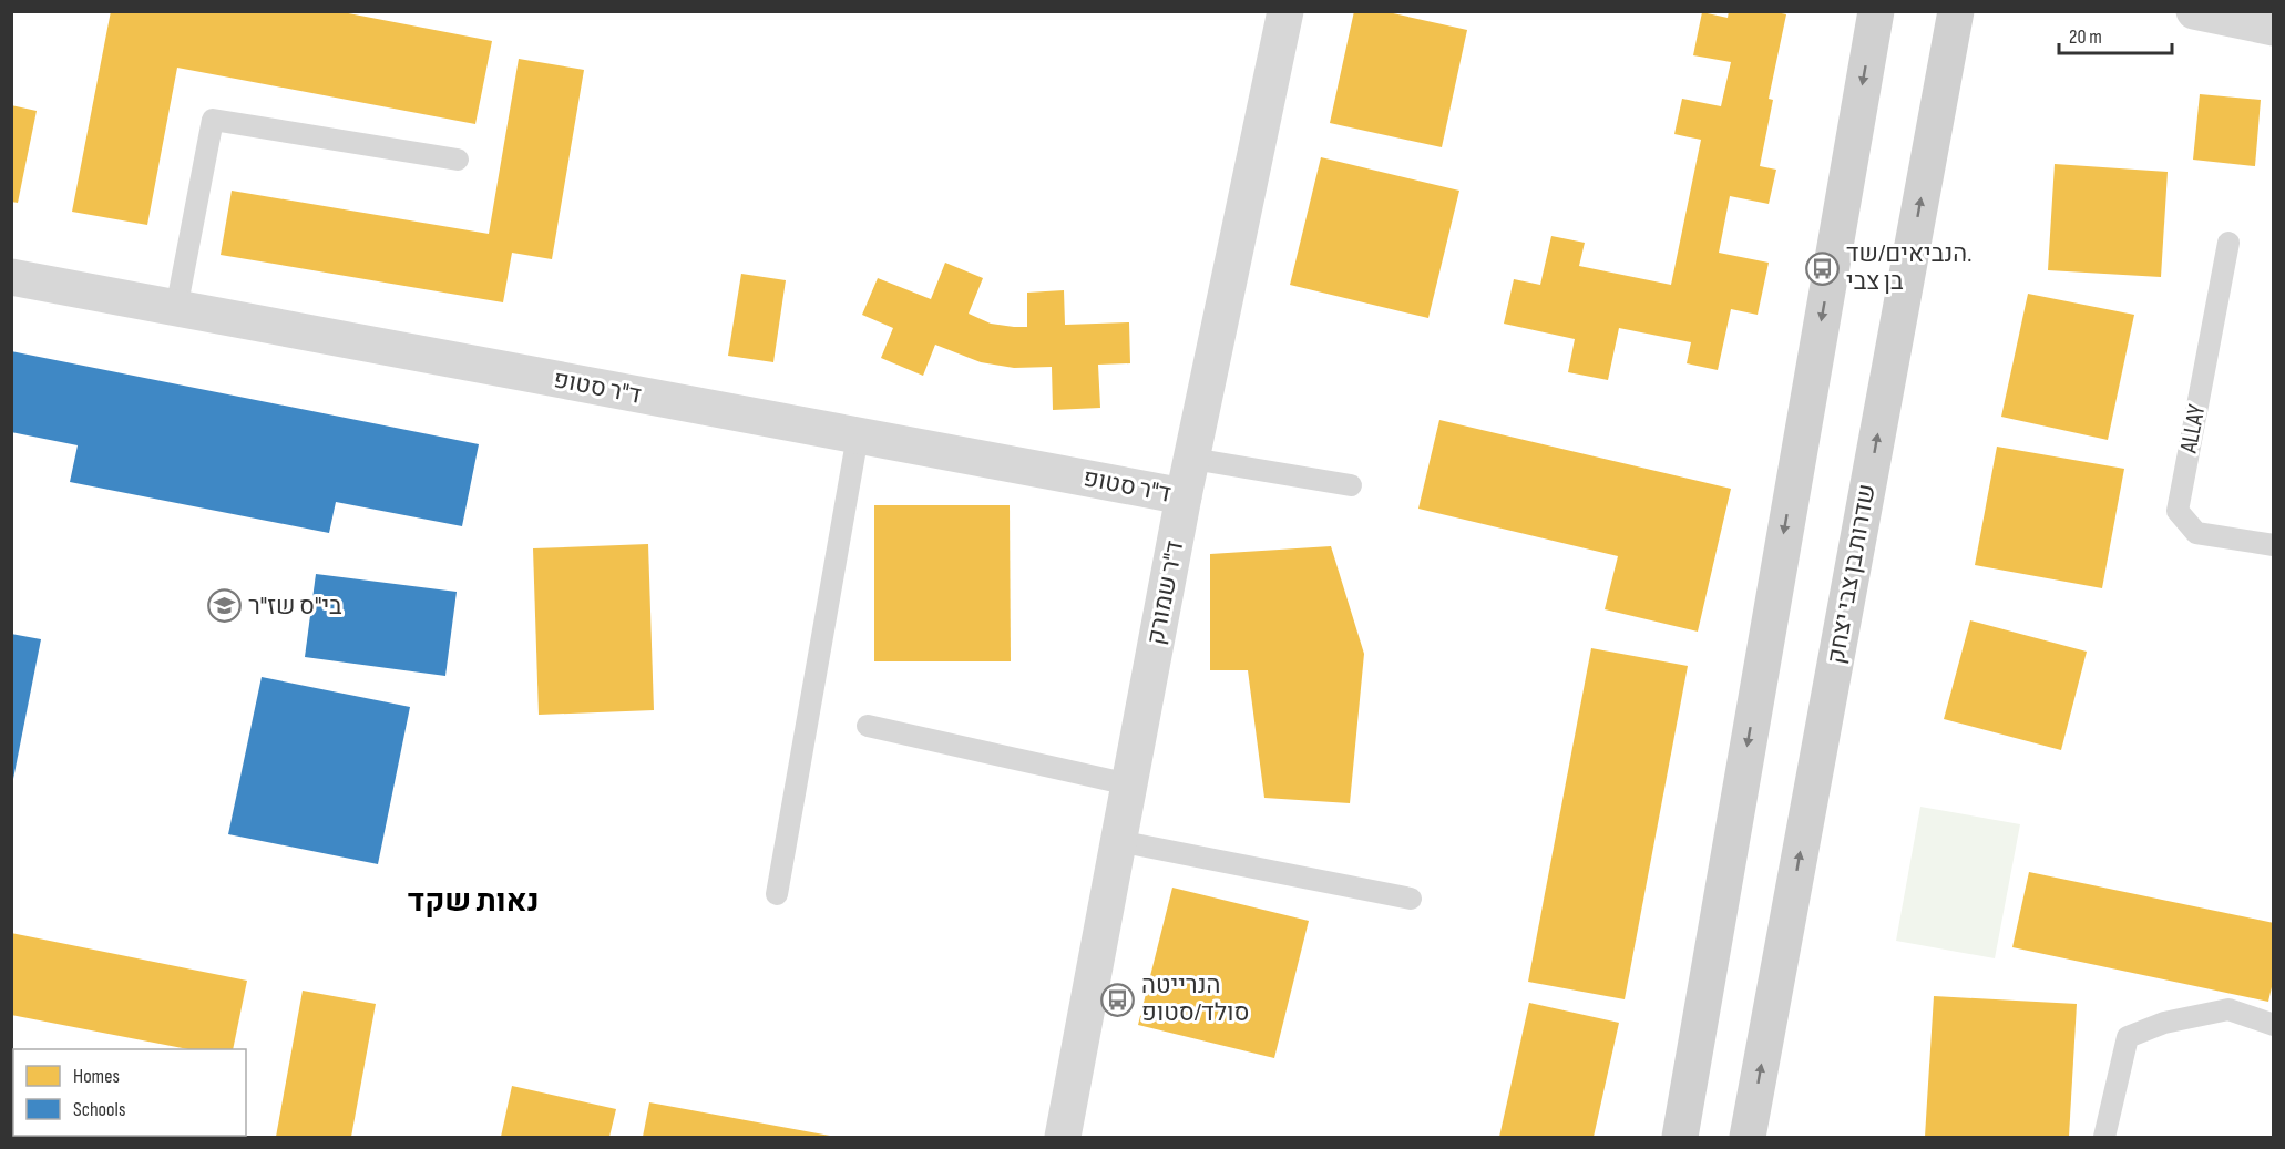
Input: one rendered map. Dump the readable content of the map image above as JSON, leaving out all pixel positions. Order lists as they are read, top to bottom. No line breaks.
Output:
{"streets":{"main road":["שדרות בן צבי יצחק"],"street":["ד\"ר סטופ","ד\"ר שמורק"],"lane":["ALLAY"]},"crossings":[["ד\"ר סטופ","ד\"ר שמורק"]],"districts":["נאות שקד"],"places":{"bus stop":["הנביאים/שד. בן צבי","הנרייטה סולד/סטופ"],"school or university":["בי\"ס שז\"ר"]},"legend":["Homes","Schools"],"scale_bar":"20 m"}
